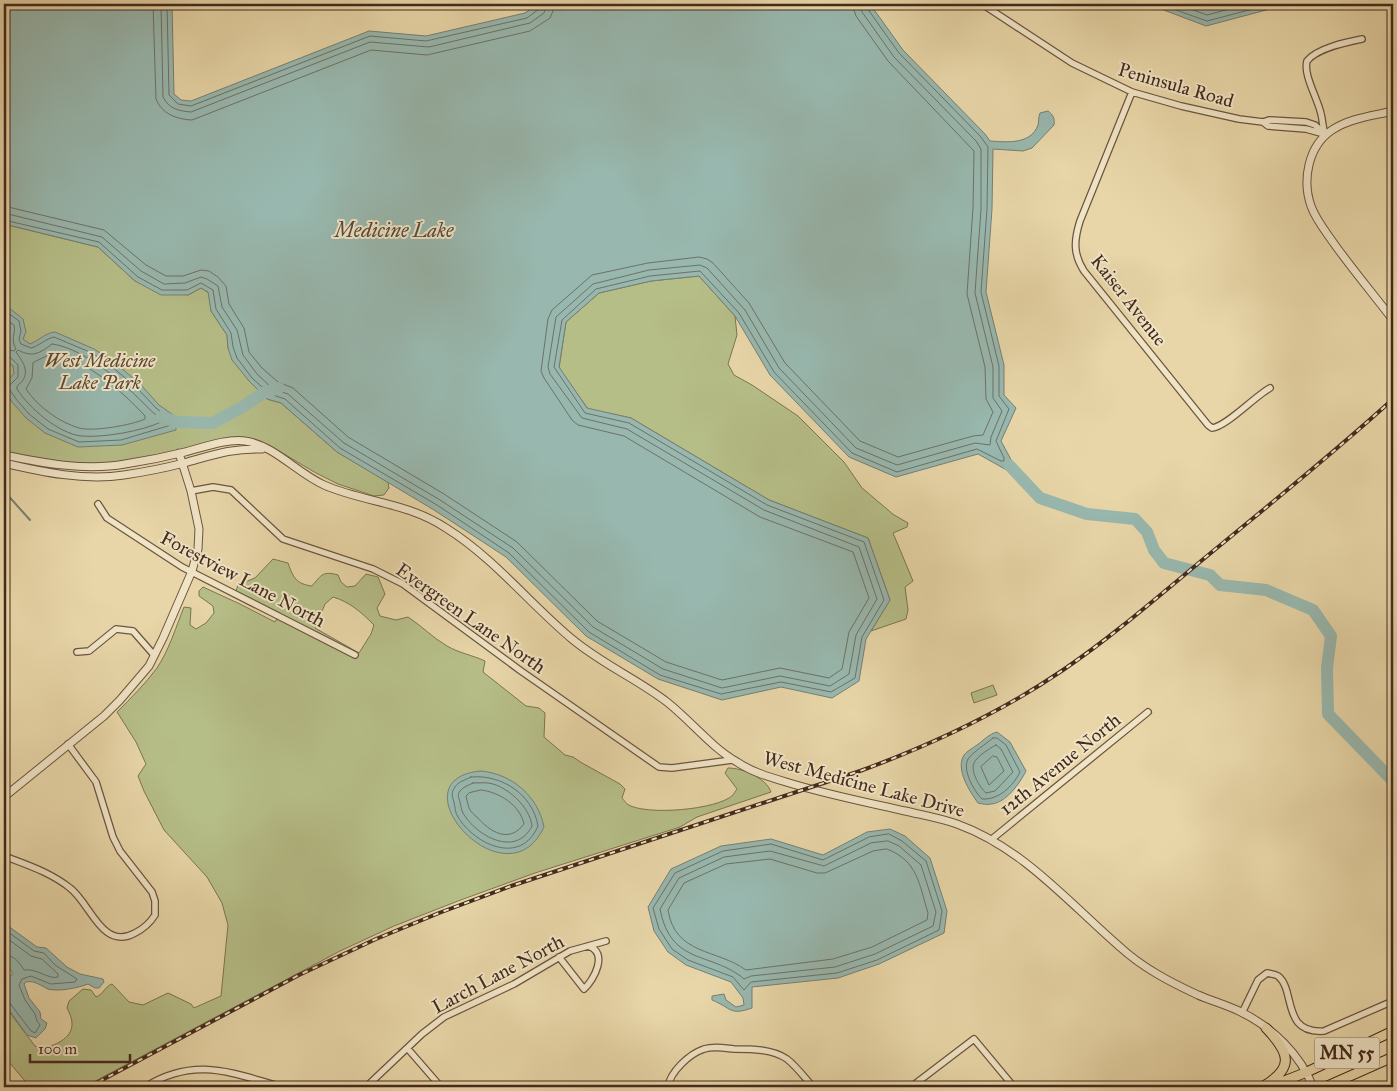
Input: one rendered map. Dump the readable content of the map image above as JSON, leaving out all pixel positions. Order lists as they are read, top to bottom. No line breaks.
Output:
{"streets":{"highway":["MN 55"],"street":["Peninsula Road","Kaiser Avenue","Forestview Lane North","Evergreen Lane North","12th Avenue North","West Medicine Lake Drive","Larch Lane North"]},"crossings":[["Peninsula Road","Kaiser Avenue"],["Evergreen Lane North","West Medicine Lake Drive"],["12th Avenue North","West Medicine Lake Drive"],["West Medicine Lake Drive","MN 55"]],"water":["Medicine Lake"],"parks":["West Medicine Lake Park"],"scale_bar":"100 m"}
